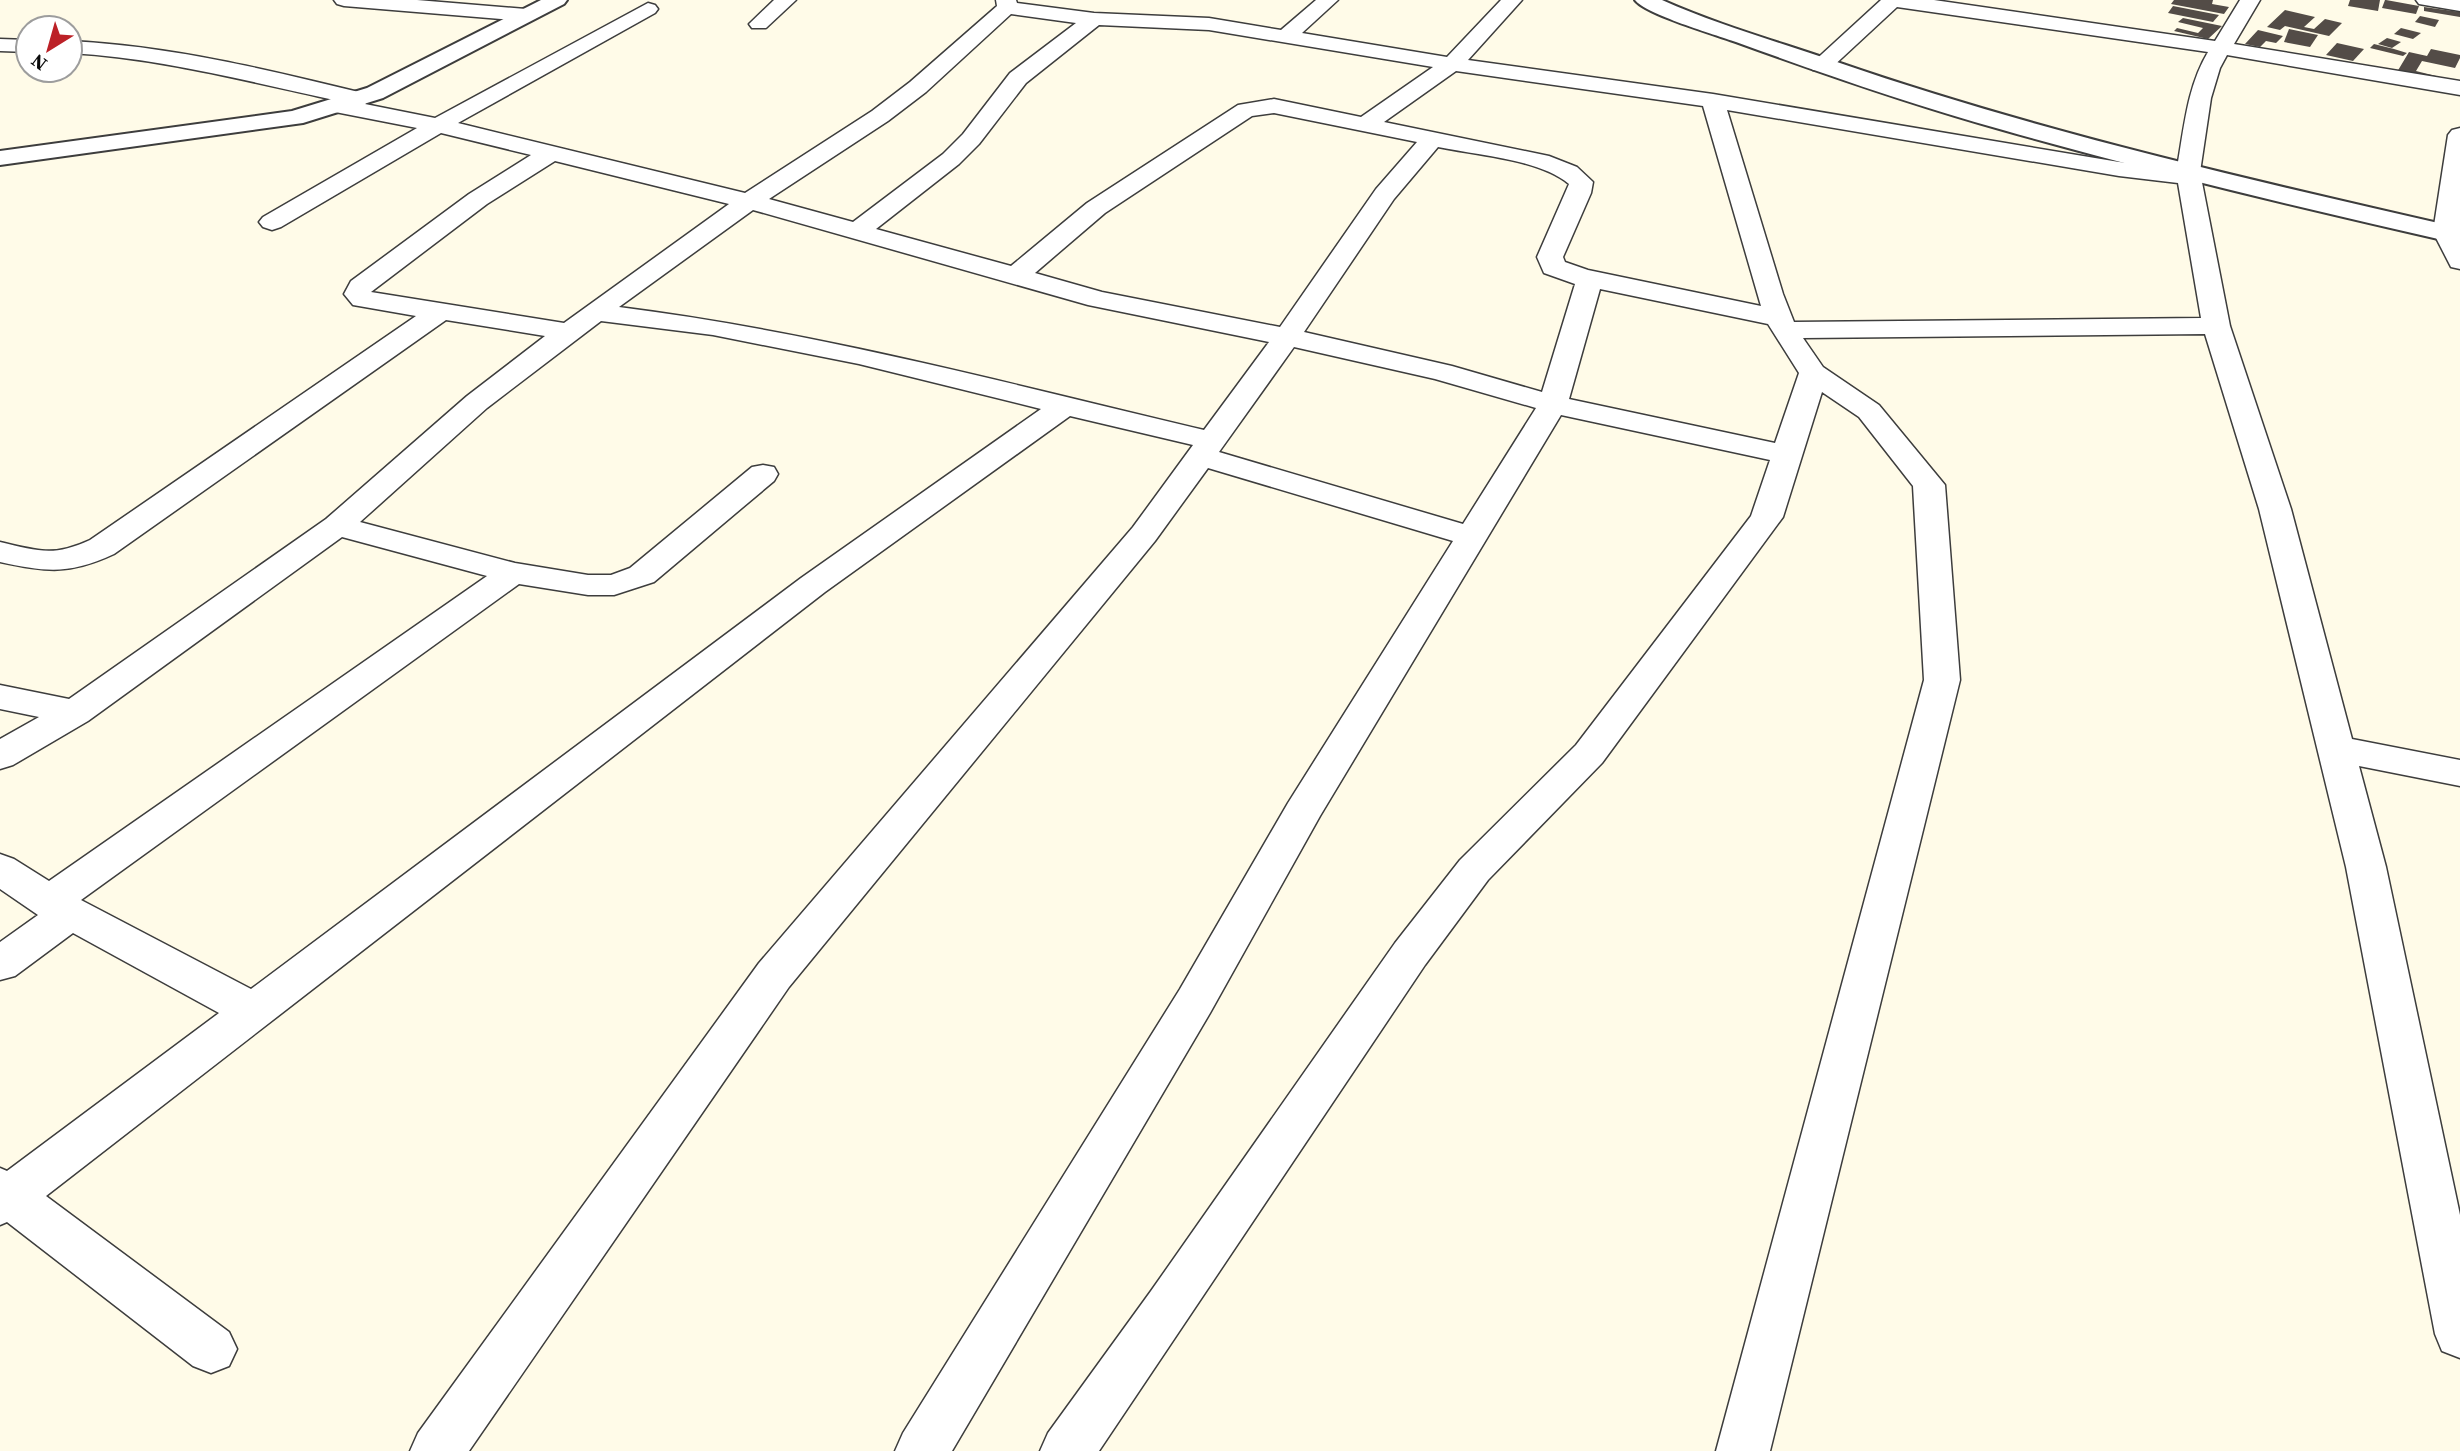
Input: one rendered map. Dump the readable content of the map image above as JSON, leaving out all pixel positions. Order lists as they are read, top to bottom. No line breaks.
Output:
{"north":"bottom left"}
